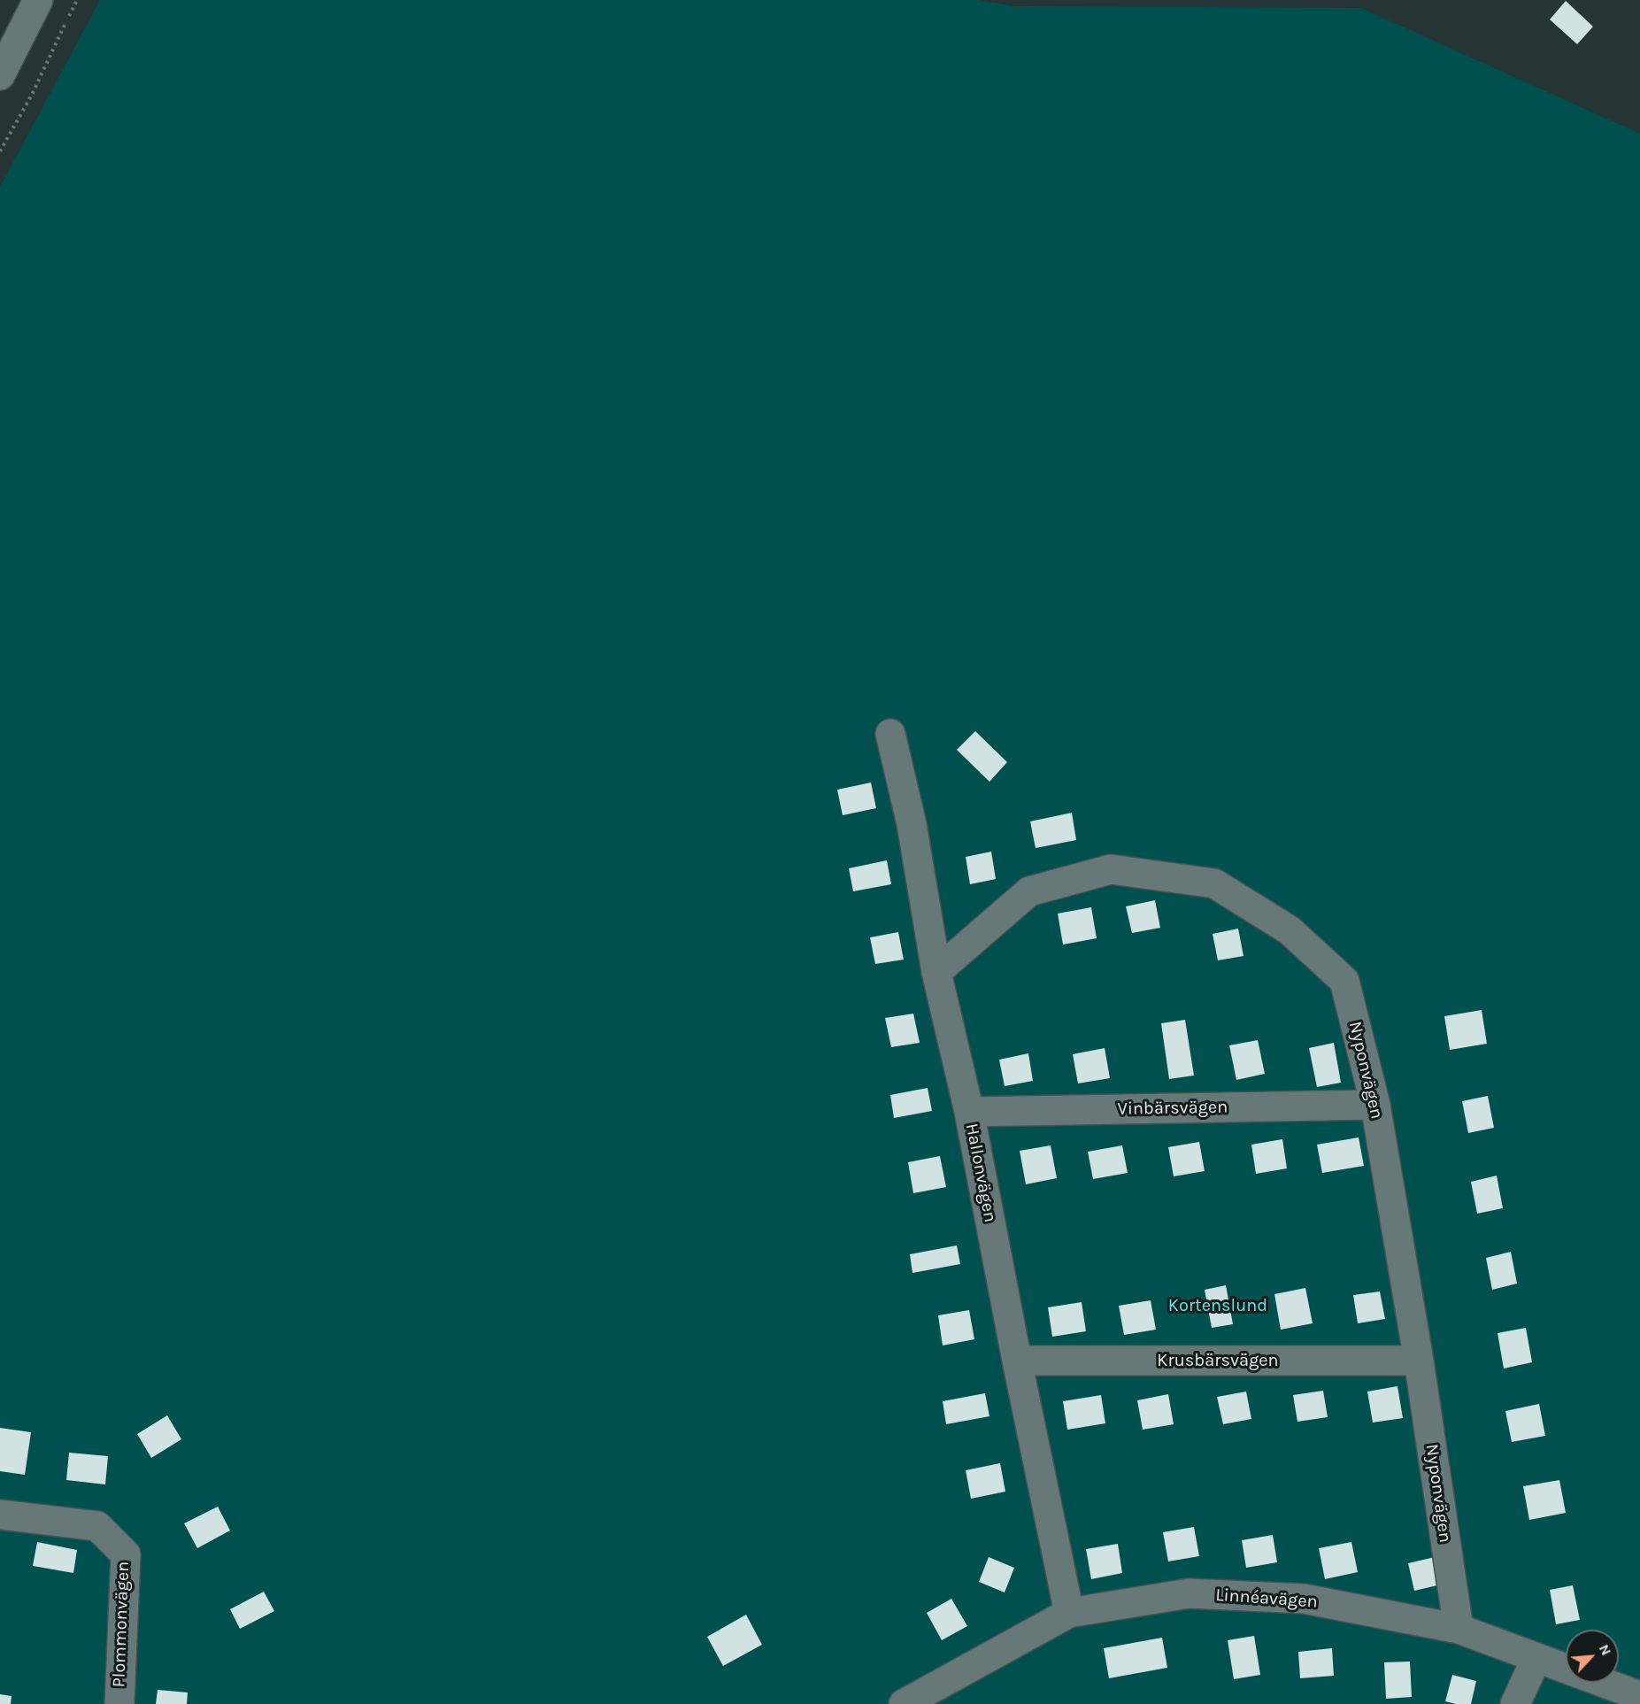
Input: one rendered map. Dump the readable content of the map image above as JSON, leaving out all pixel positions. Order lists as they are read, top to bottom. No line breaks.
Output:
{"streets":{"street":["Nyponvägen","Vinbärsvägen","Hallonvägen","Krusbärsvägen","Linnéavägen","Plommonvägen"]},"crossings":[["Nyponvägen","Vinbärsvägen"],["Nyponvägen","Hallonvägen"],["Nyponvägen","Krusbärsvägen"],["Nyponvägen","Linnéavägen"],["Vinbärsvägen","Hallonvägen"],["Hallonvägen","Krusbärsvägen"],["Hallonvägen","Linnéavägen"]],"parks":["Kortenslund"],"north":"top right"}
